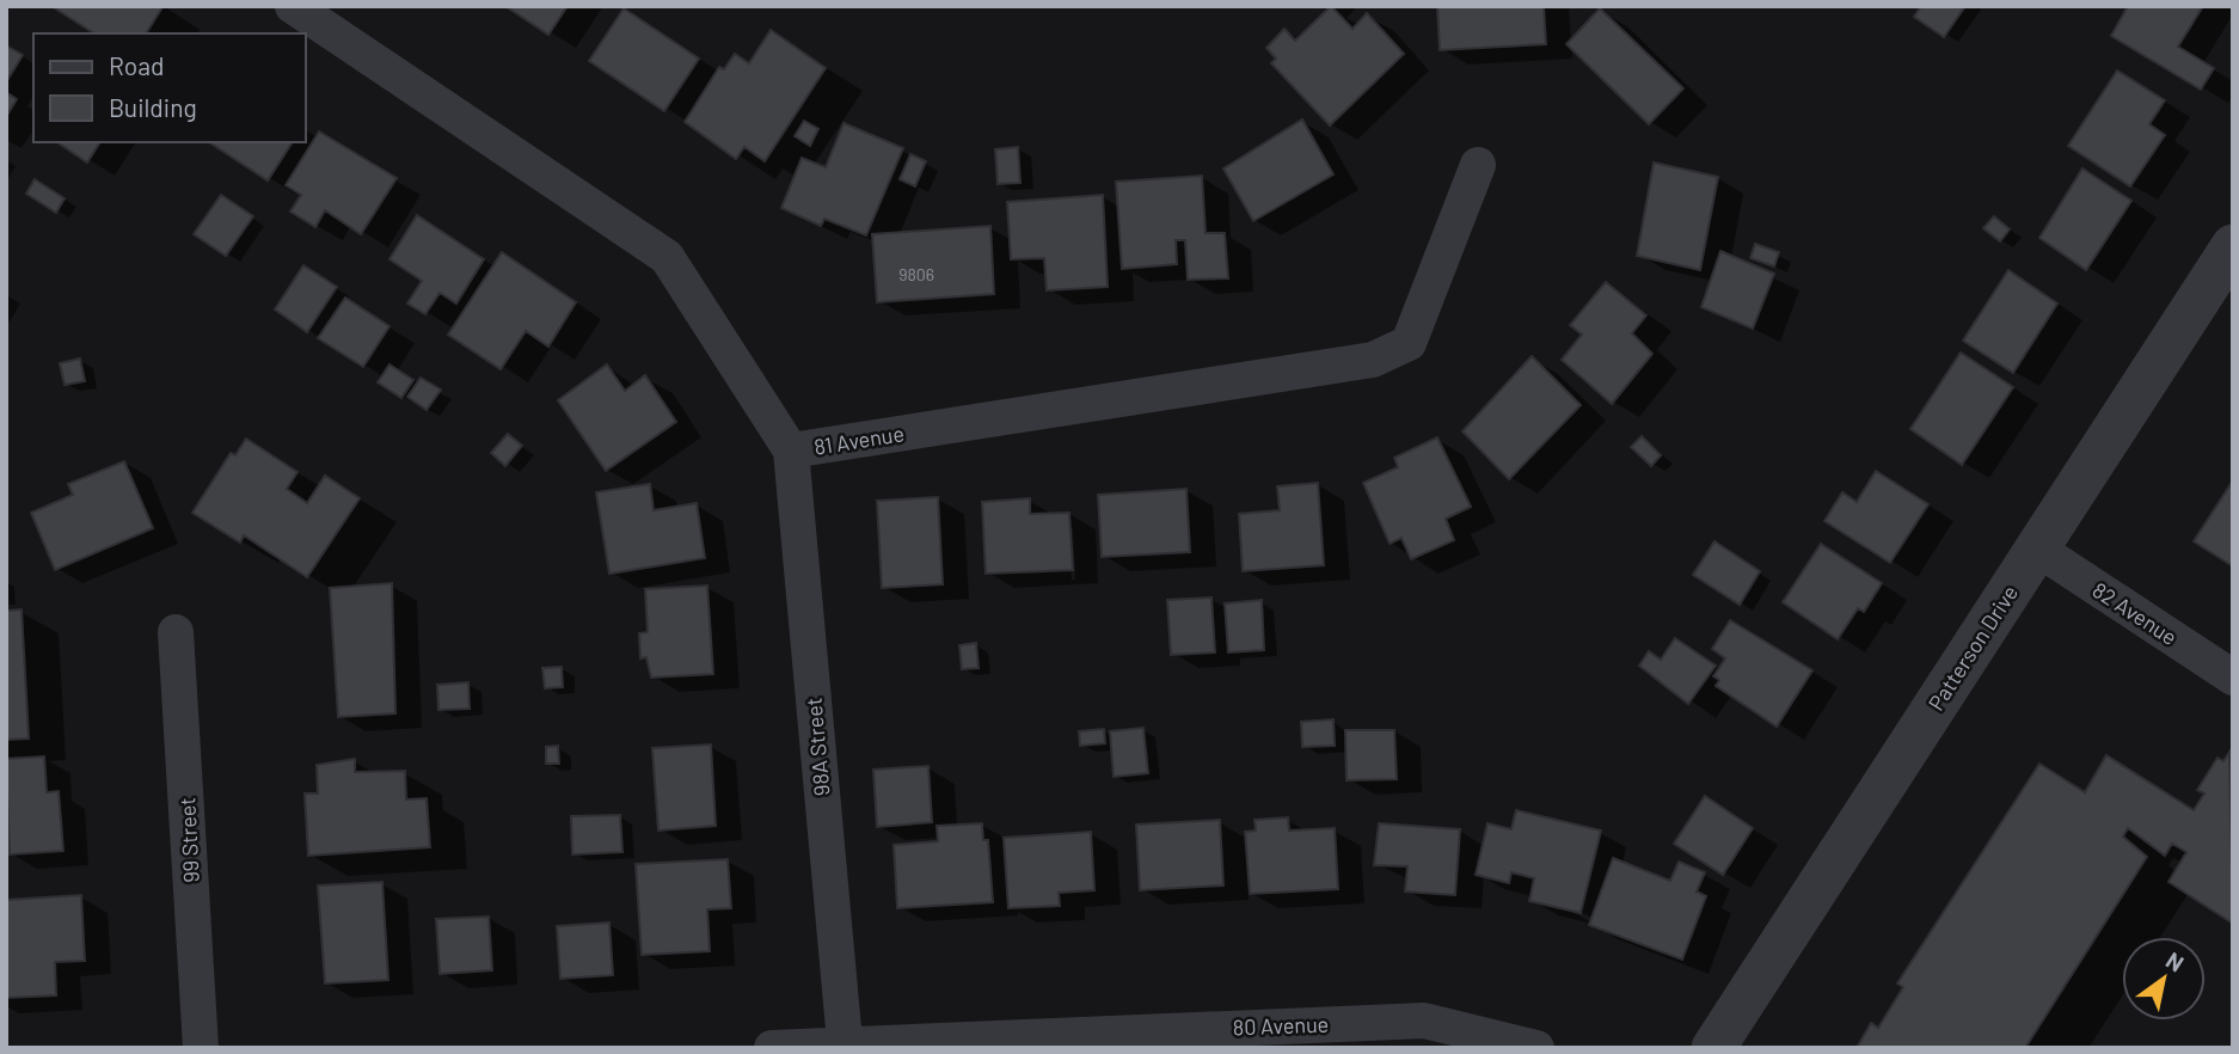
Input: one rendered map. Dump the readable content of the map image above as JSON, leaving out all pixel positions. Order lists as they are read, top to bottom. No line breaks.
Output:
{"streets":{"street":["81 Avenue","82 Avenue","Patterson Drive","98A Street","99 Street","80 Avenue"]},"crossings":[["81 Avenue","98A Street"],["82 Avenue","Patterson Drive"],["98A Street","80 Avenue"]],"house_numbers":["9806"],"legend":["Road","Building"],"north":"top right"}
